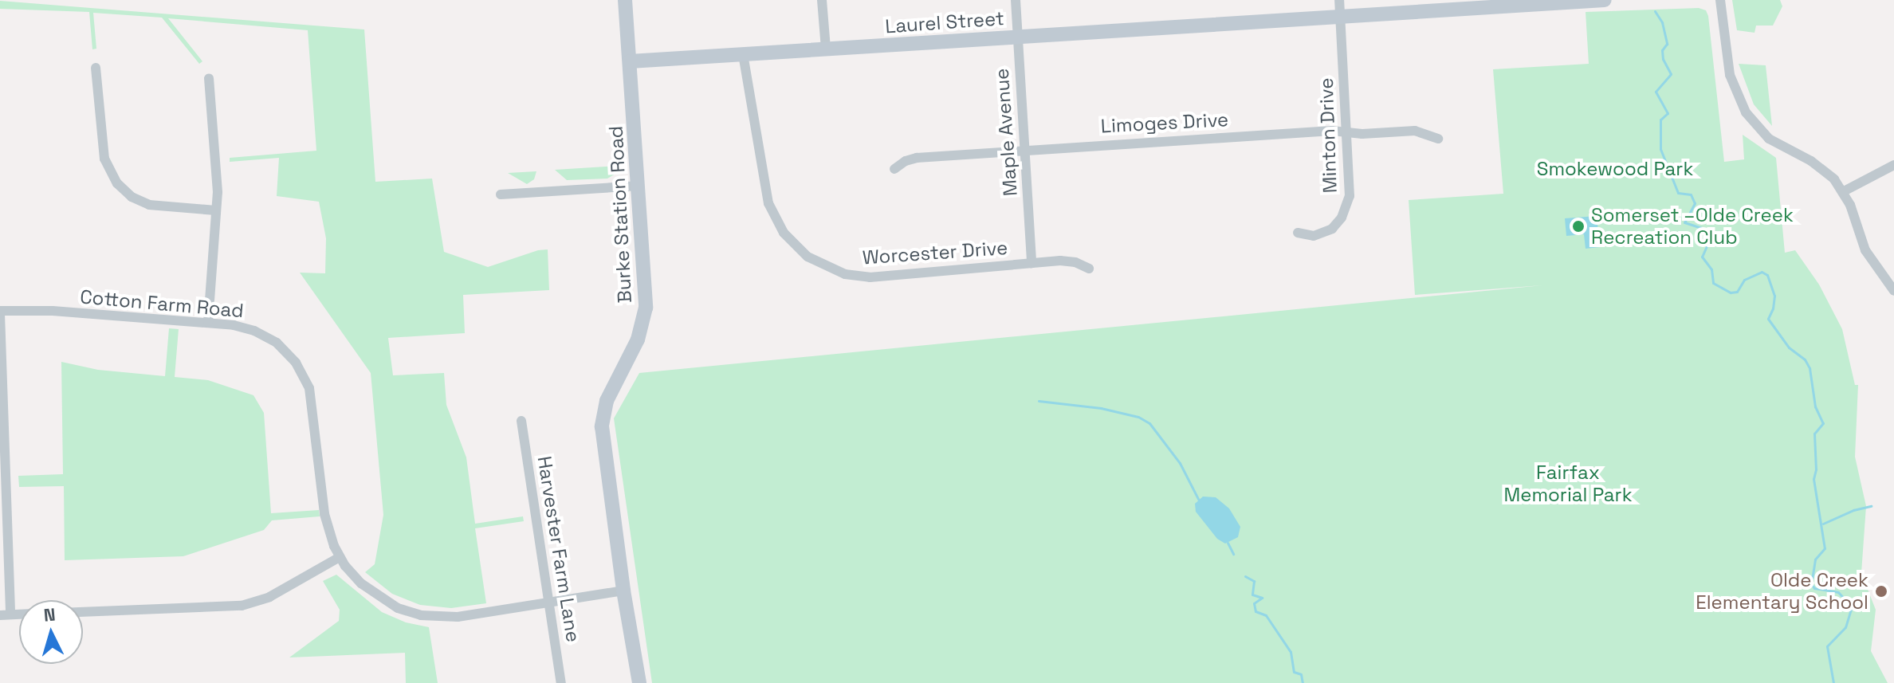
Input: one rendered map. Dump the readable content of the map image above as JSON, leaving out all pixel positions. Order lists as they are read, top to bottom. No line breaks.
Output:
{"streets":{"street":["Laurel Street","Limoges Drive","Maple Avenue","Minton Drive","Burke Station Road","Worcester Drive","Cotton Farm Road","Harvester Farm Lane"]},"crossings":[["Laurel Street","Maple Avenue"],["Laurel Street","Minton Drive"],["Laurel Street","Burke Station Road"],["Laurel Street","Worcester Drive"],["Limoges Drive","Maple Avenue"],["Limoges Drive","Minton Drive"],["Maple Avenue","Worcester Drive"],["Burke Station Road","Cotton Farm Road"],["Cotton Farm Road","Harvester Farm Lane"]],"parks":["Smokewood Park","Fairfax Memorial Park"],"places":["Somerset –Olde Creek Recreation Club","Olde Creek Elementary School"],"north":"top"}
